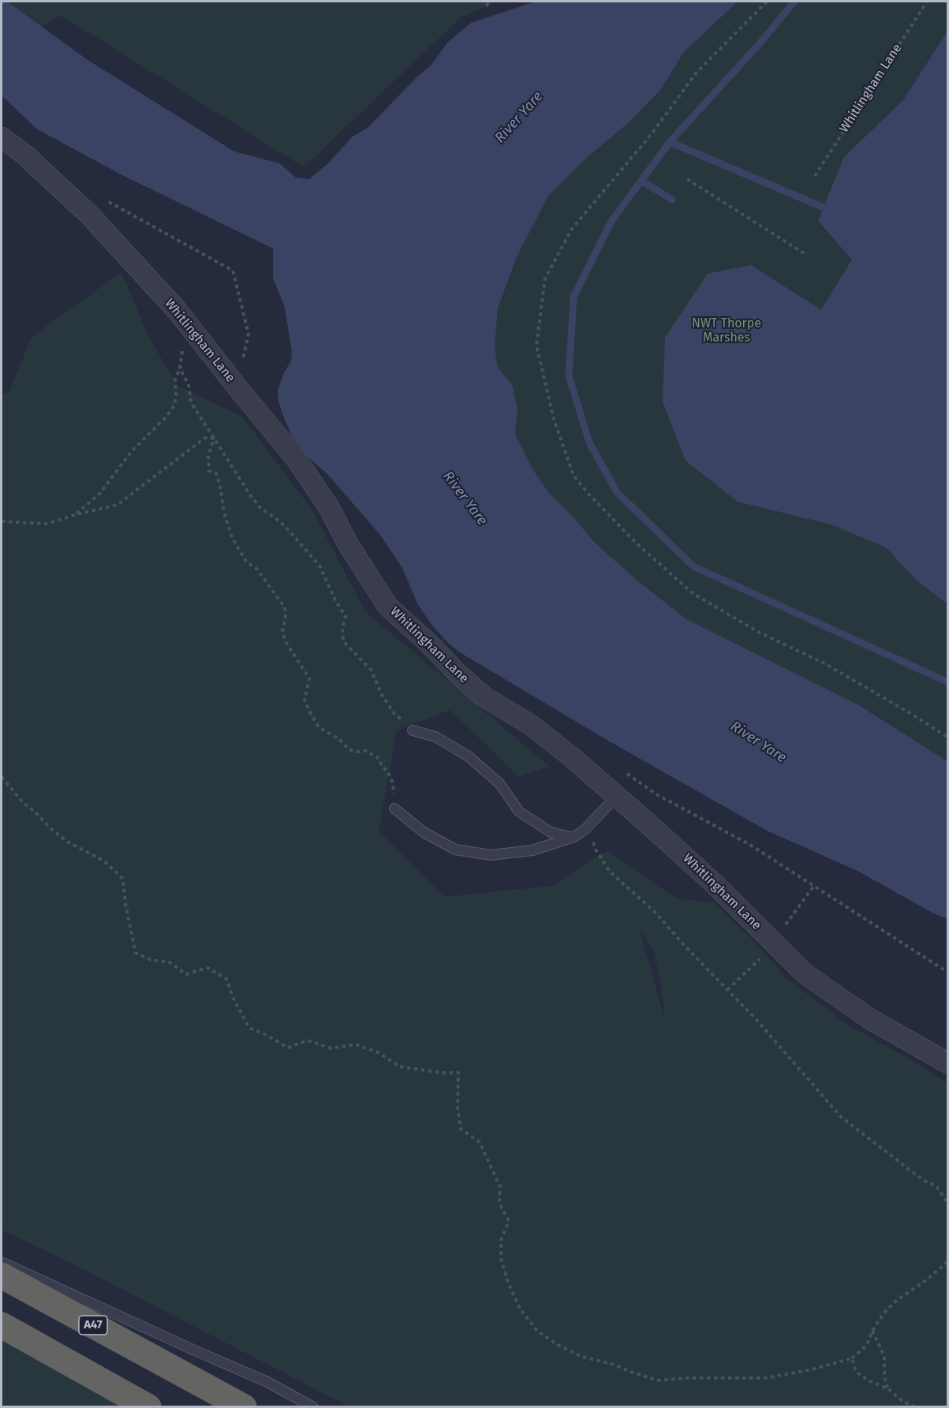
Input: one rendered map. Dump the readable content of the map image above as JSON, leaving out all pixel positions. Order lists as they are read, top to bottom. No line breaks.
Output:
{"streets":{"highway":["A47"],"street":["Whitlingham Lane"]},"water":["River Yare"],"parks":["NWT Thorpe Marshes"]}
